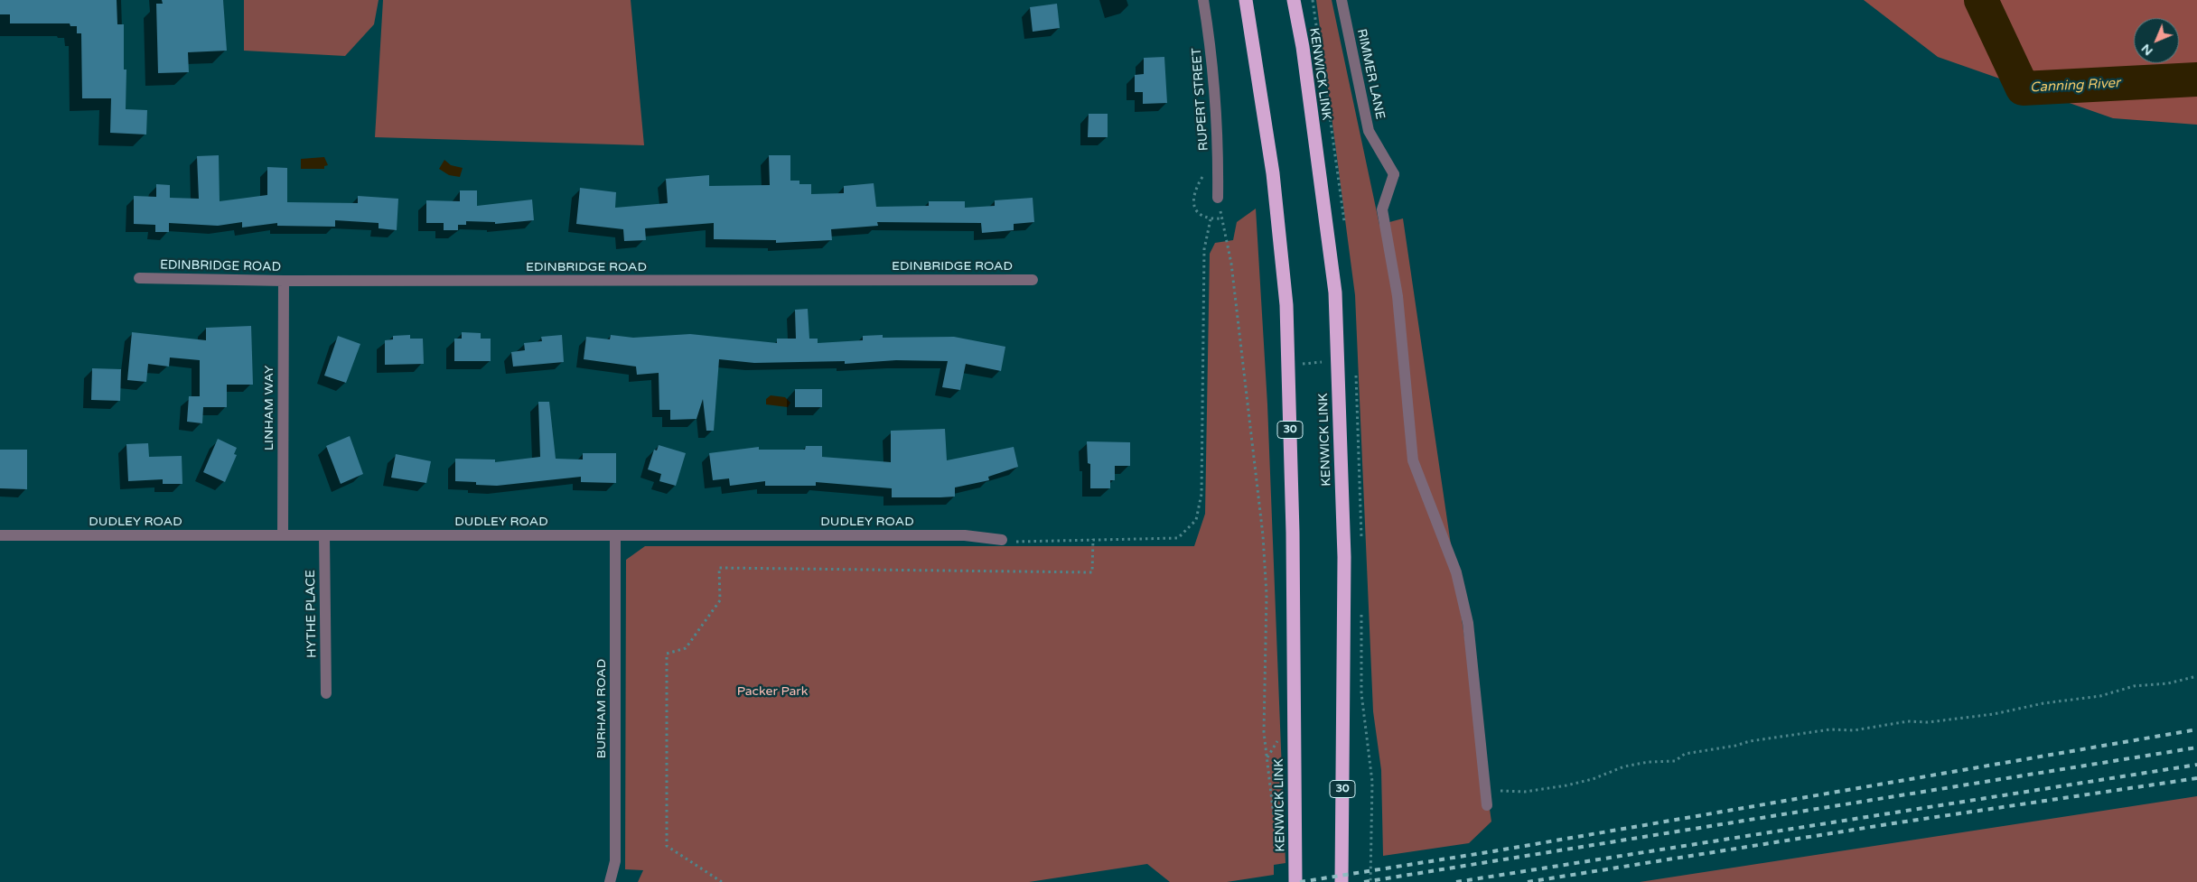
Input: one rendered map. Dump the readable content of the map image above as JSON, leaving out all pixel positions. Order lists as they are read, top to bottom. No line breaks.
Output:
{"streets":{"highway":["KENWICK LINK","30"],"street":["RIMMER LANE","RUPERT STREET","EDINBRIDGE ROAD","LINHAM WAY","DUDLEY ROAD","HYTHE PLACE","BURHAM ROAD"]},"crossings":[["EDINBRIDGE ROAD","LINHAM WAY"],["LINHAM WAY","DUDLEY ROAD"],["DUDLEY ROAD","HYTHE PLACE"],["DUDLEY ROAD","BURHAM ROAD"]],"water":["Canning River"],"parks":["Packer Park"],"north":"bottom left"}
